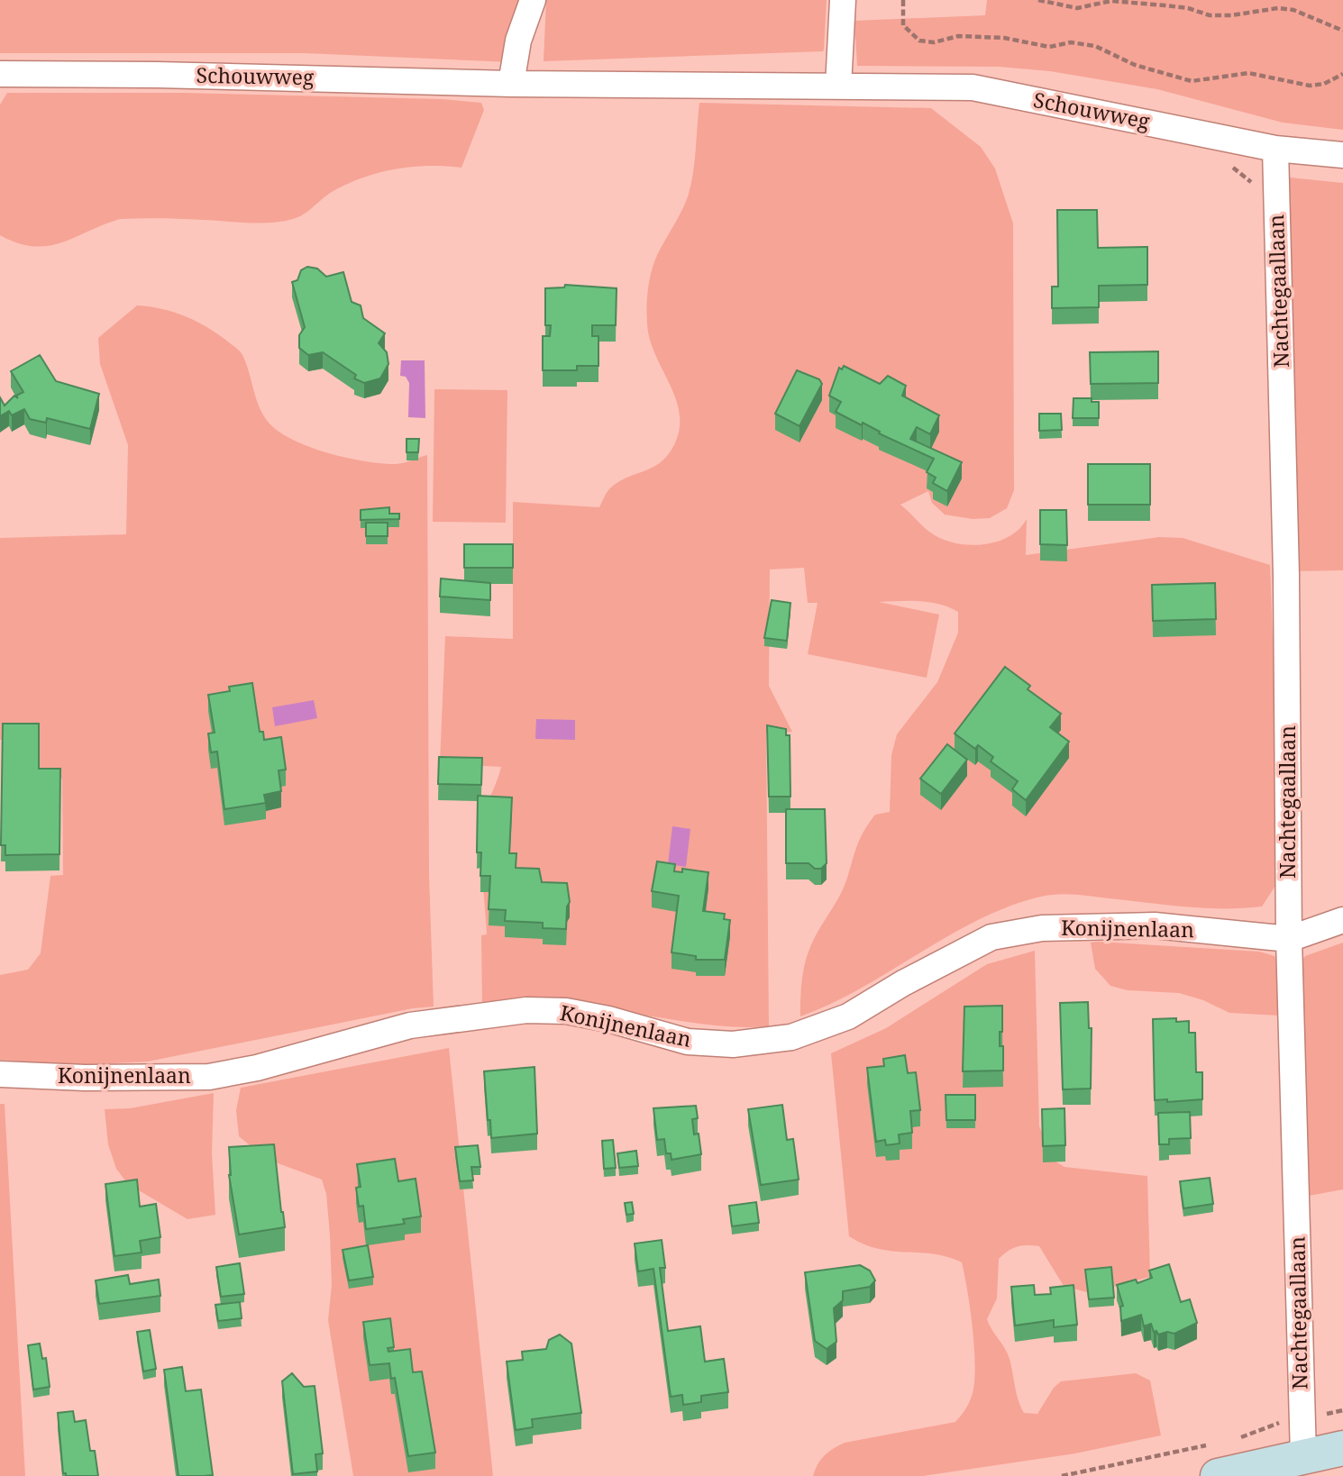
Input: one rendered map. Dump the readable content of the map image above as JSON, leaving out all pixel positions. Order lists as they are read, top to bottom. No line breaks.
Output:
{"streets":{"street":["Schouwweg","Nachtegaallaan","Konijnenlaan"]},"crossings":[["Schouwweg","Nachtegaallaan"],["Nachtegaallaan","Konijnenlaan"]]}
